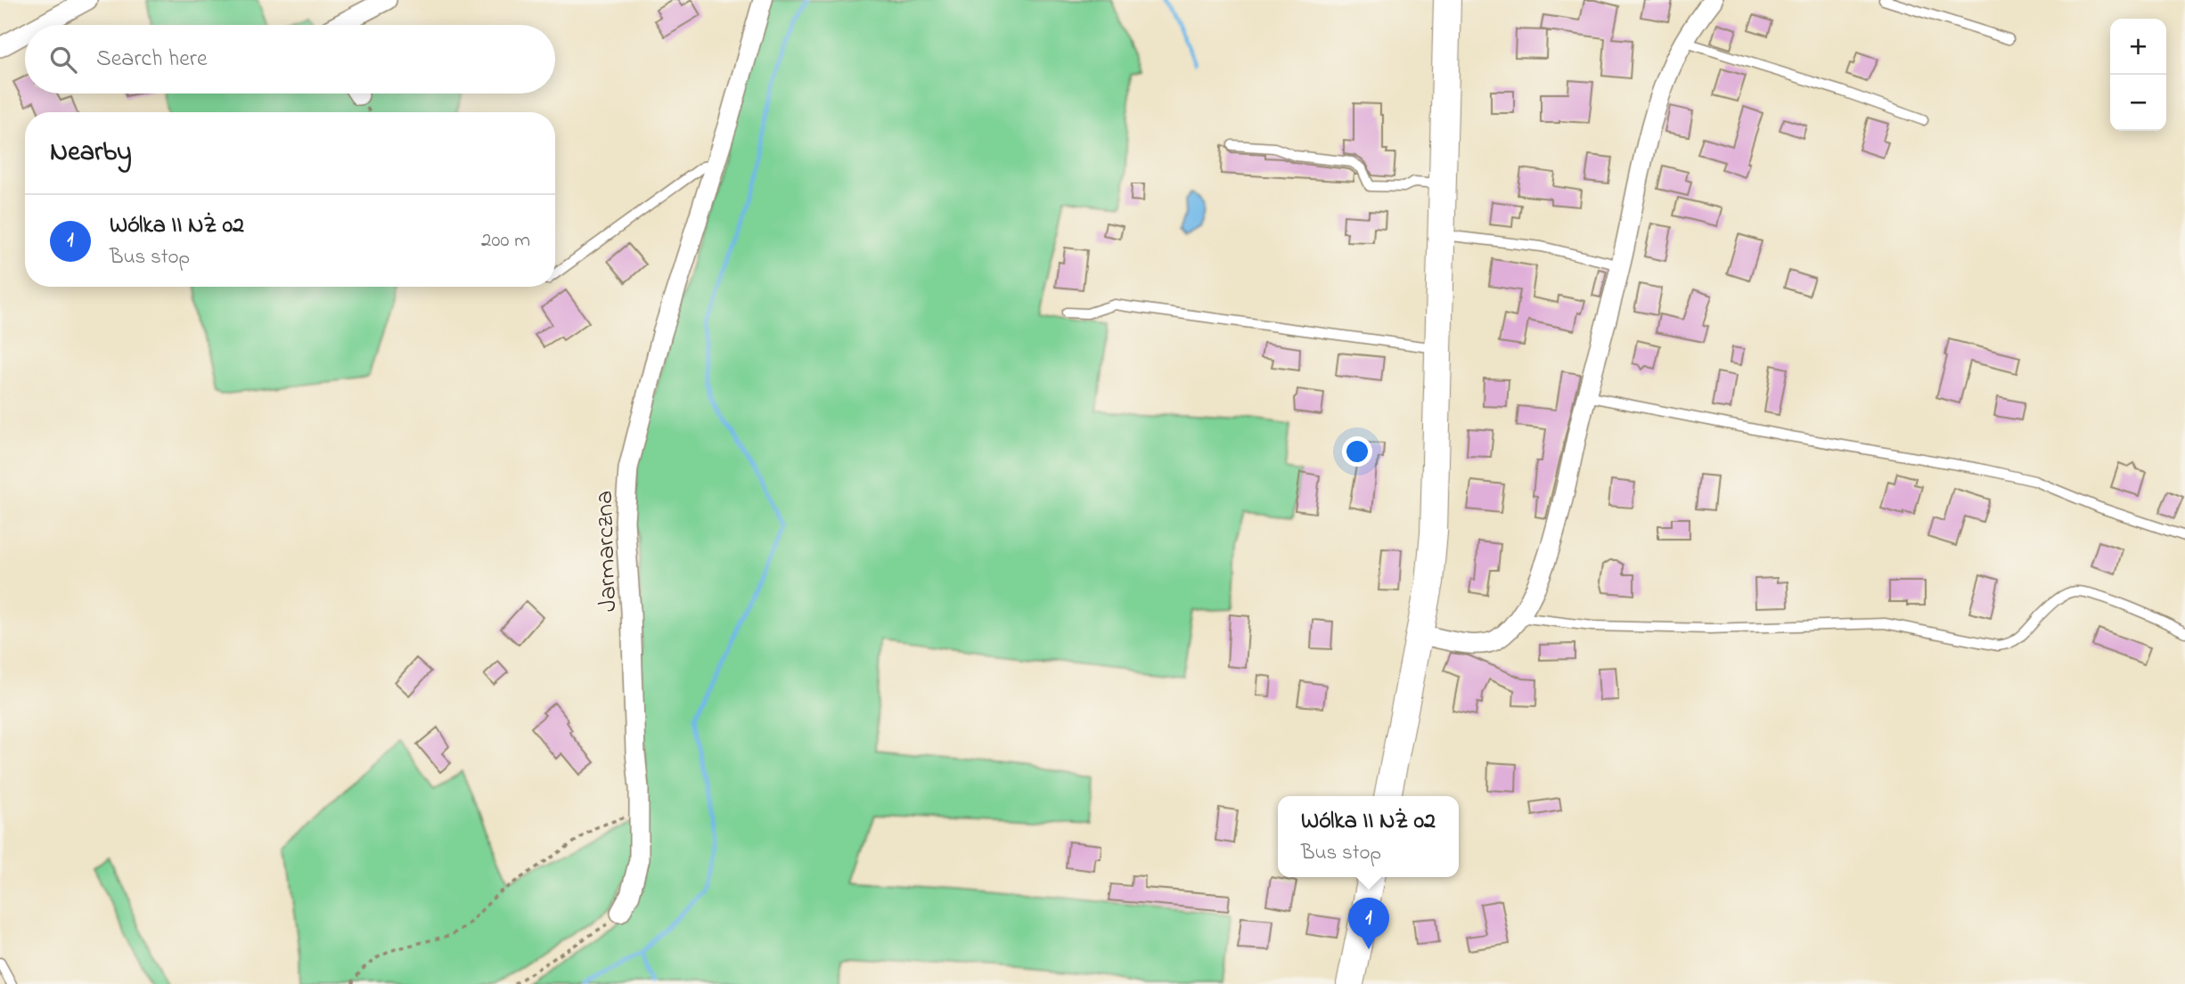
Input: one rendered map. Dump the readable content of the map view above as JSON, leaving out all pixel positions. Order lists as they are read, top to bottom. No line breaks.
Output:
{"streets":{"street":["Jarmarczna"]},"page":{"map_buttons":["+","−"],"search":"Search here","heading":"Nearby","list":[{"mark":"1","name":"Wólka II NŻ 02","note":"Bus stop","value":"200 m"}],"popup":["Wólka II NŻ 02","Bus stop"],"pins":"1"}}
